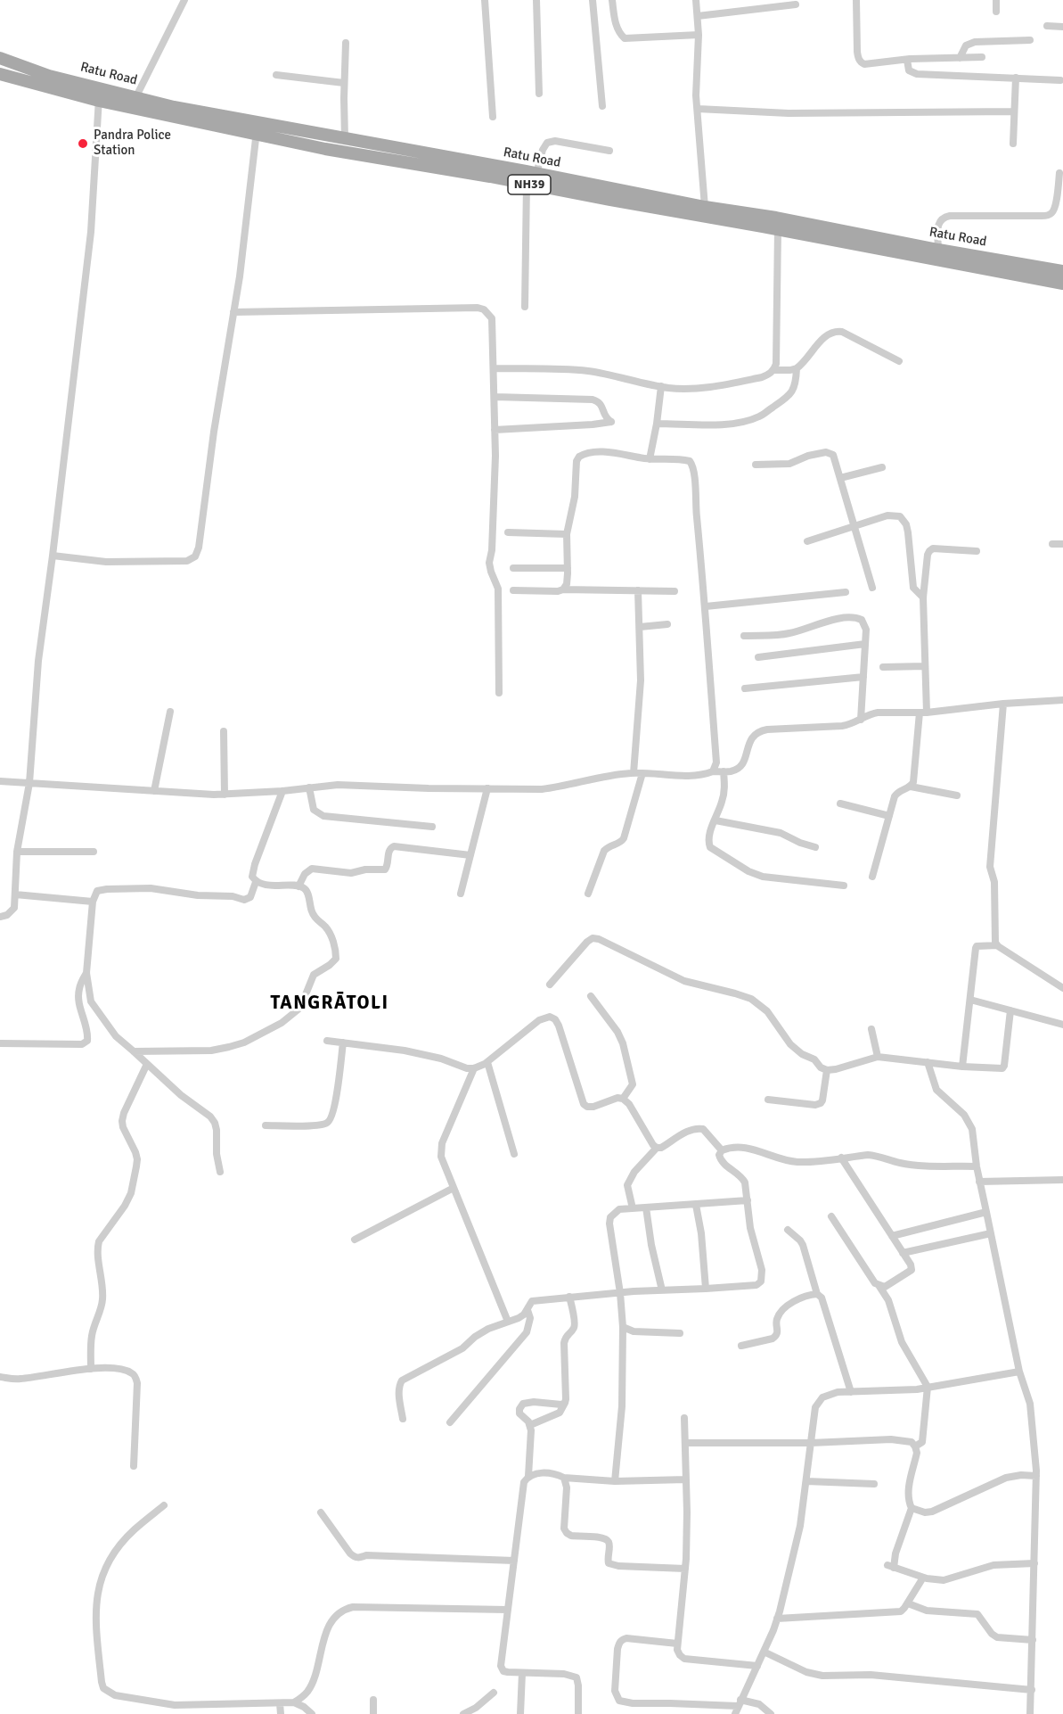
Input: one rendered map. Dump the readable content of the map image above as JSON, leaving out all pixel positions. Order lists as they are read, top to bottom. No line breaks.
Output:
{"streets":{"main road":["Ratu Road","NH39"]},"districts":["TANGRĀTOLI"],"places":["Pandra Police Station"]}
